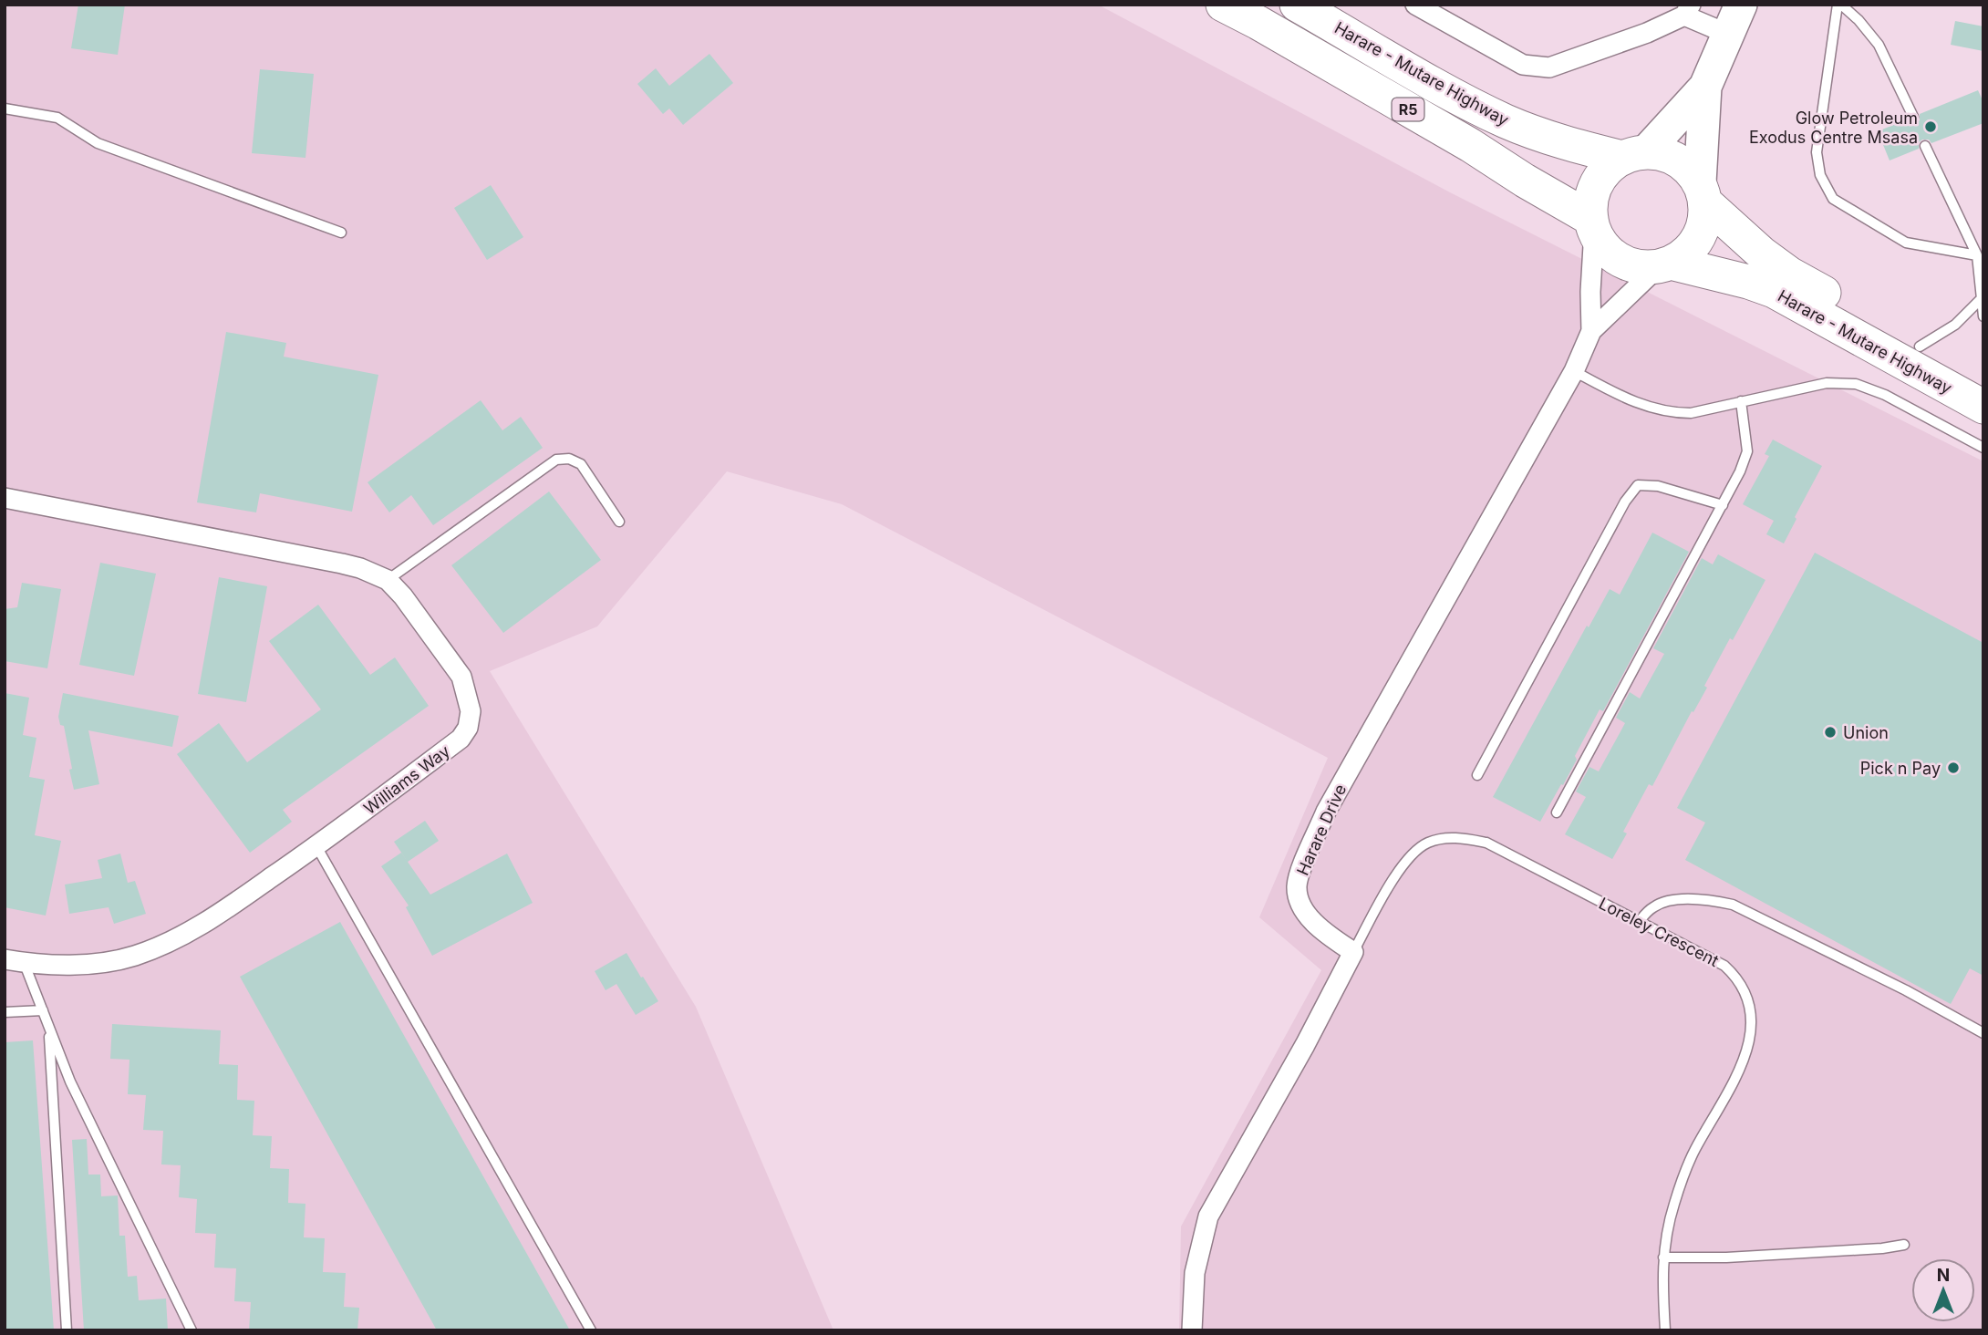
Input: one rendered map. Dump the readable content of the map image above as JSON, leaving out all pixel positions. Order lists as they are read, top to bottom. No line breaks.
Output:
{"streets":{"highway":["Harare - Mutare Highway","R5"],"street":["Williams Way","Harare Drive"],"lane":["Loreley Crescent"]},"crossings":[["Harare - Mutare Highway","R5"],["Harare - Mutare Highway","Harare Drive"],["R5","Harare Drive"],["Harare Drive","Loreley Crescent"]],"places":["Glow Petroleum Exodus Centre Msasa","Union","Pick n Pay"],"north":"top"}
